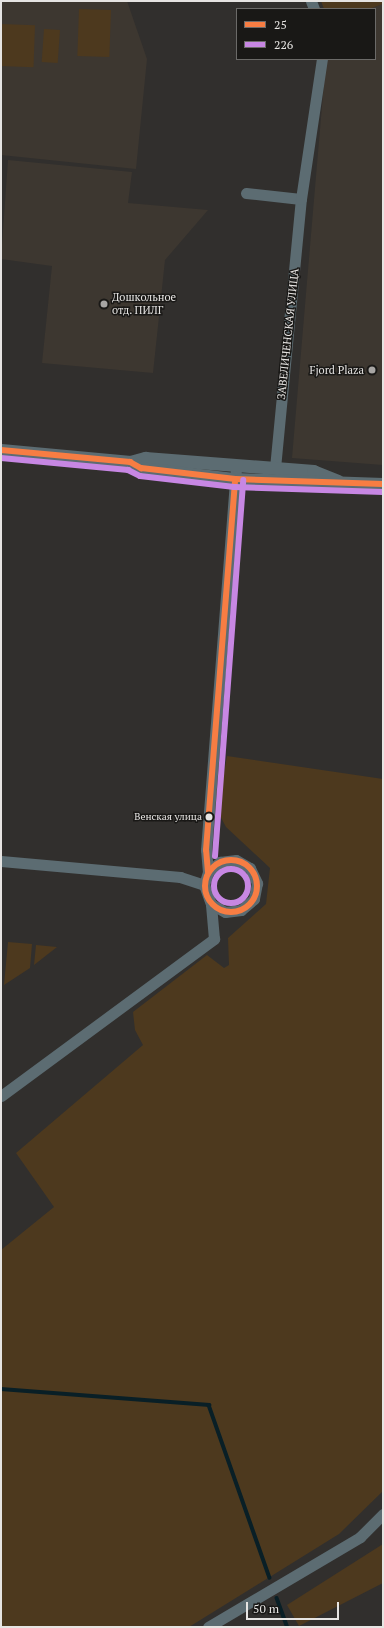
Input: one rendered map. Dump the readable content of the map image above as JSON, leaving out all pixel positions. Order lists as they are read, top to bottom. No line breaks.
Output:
{"streets":{"street":["ЗАВЕЛИЧЕНСКАЯ УЛИЦА"]},"places":["Дошкольное отд. ПИЛГ","Fjord Plaza","Венская улица"],"lines":["transit line 25","transit line 226"],"legend":["25","226"],"scale_bar":"50 m"}
